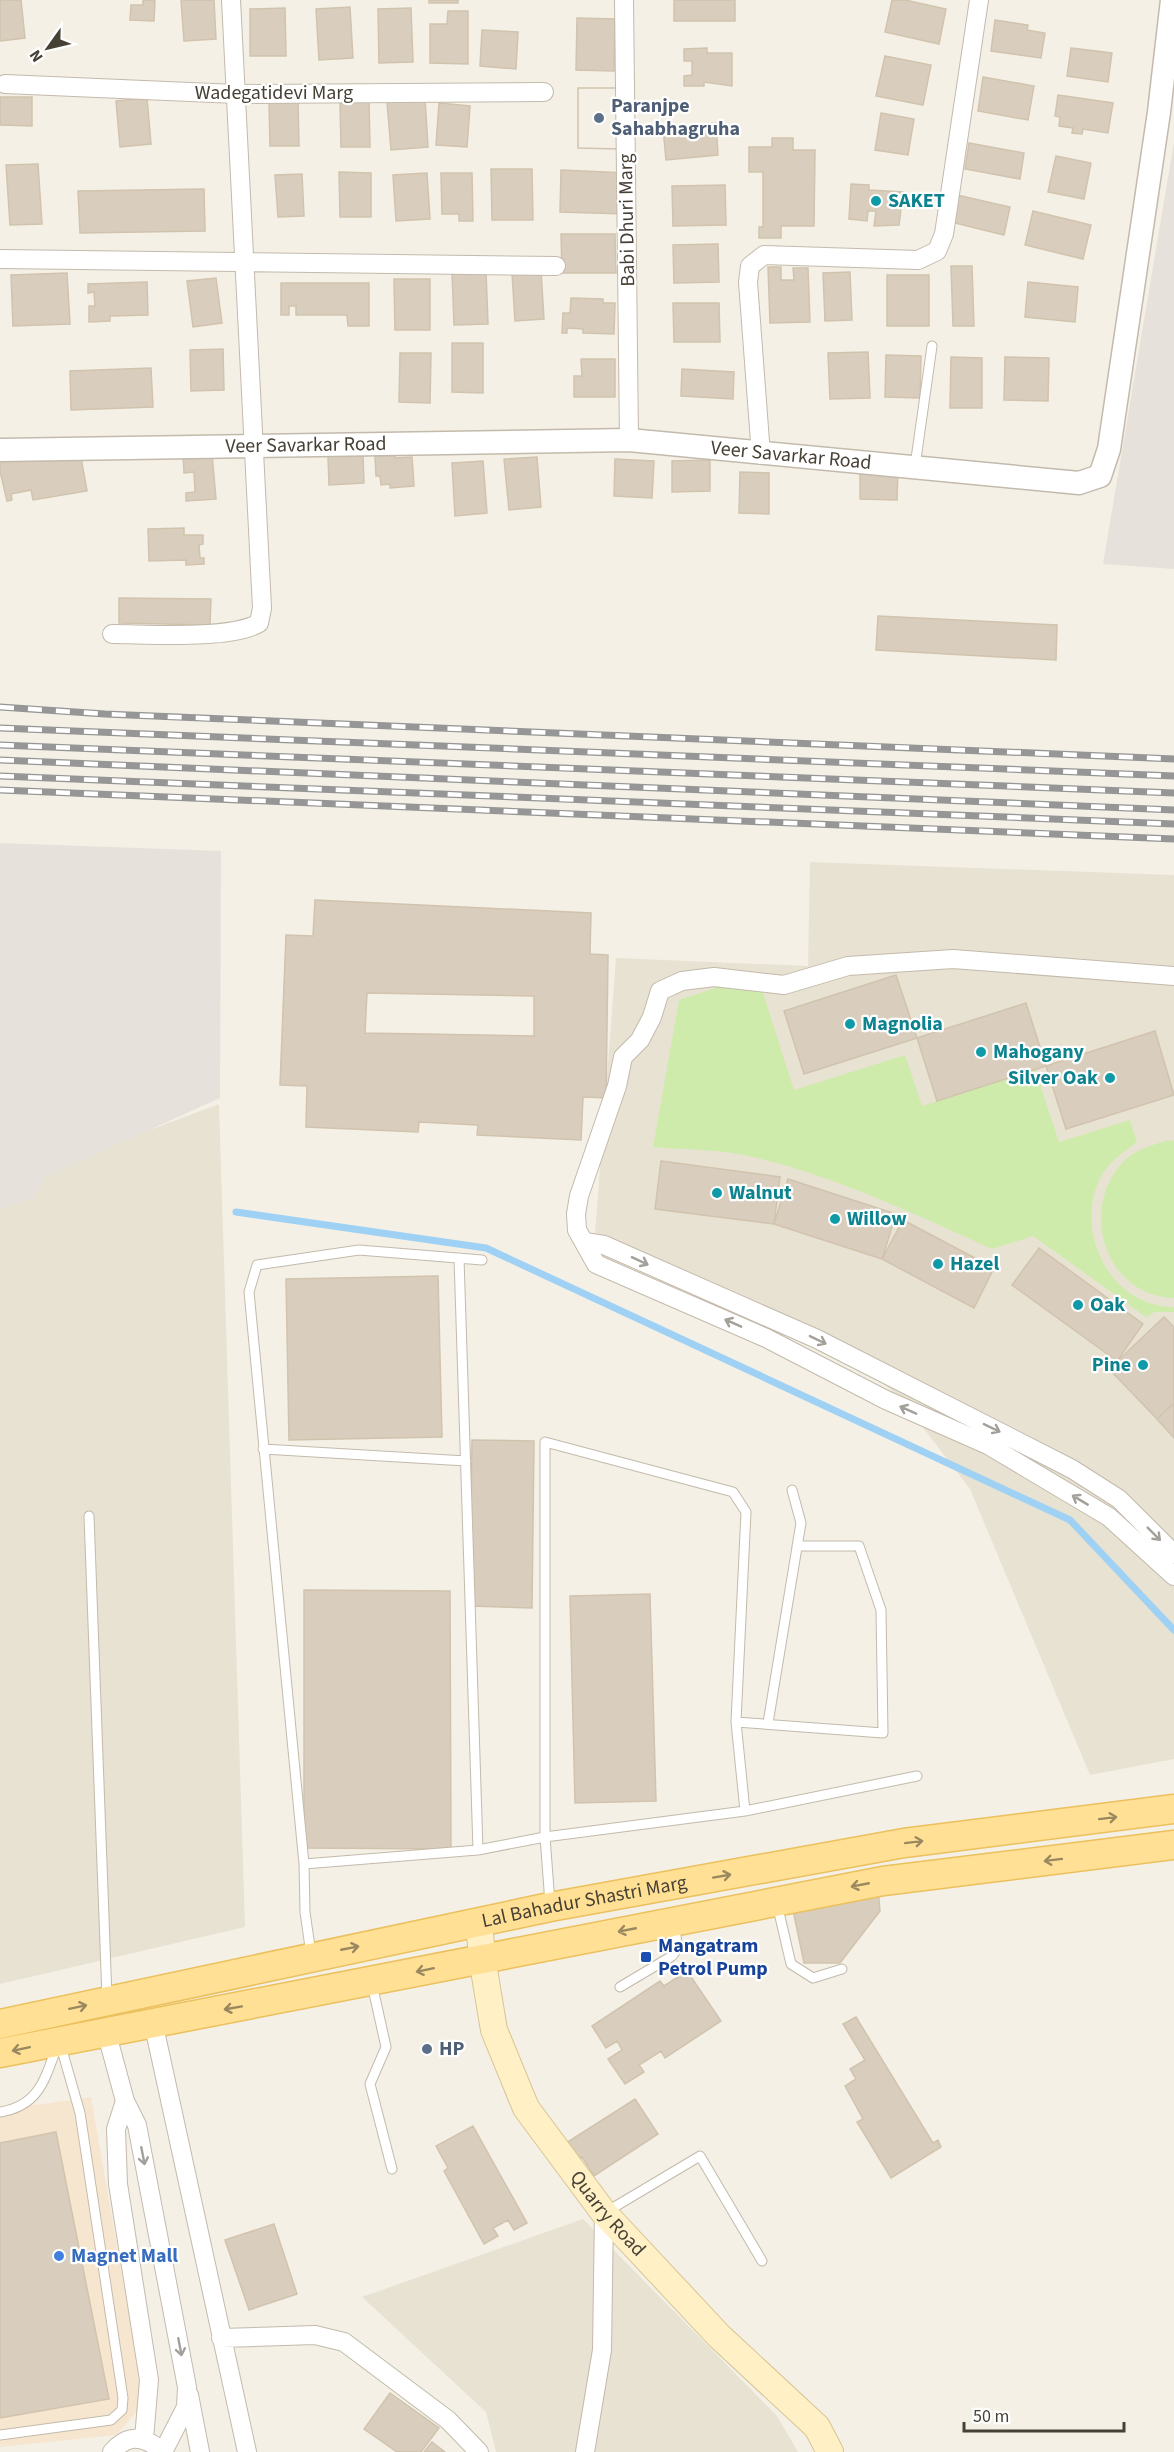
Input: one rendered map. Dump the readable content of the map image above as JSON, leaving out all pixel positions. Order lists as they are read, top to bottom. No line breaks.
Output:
{"streets":{"main road":["Lal Bahadur Shastri Marg","Quarry Road"],"street":["Wadegatidevi Marg","Babi Dhuri Marg","Veer Savarkar Road"]},"crossings":[["Babi Dhuri Marg","Veer Savarkar Road"],["Lal Bahadur Shastri Marg","Quarry Road"]],"places":{"other":["Paranjpe Sahabhagruha","SAKET","Magnolia","Mahogany","Silver Oak","Walnut","Willow","Hazel","Oak","Pine","HP","Magnet Mall"],"transit":["Mangatram Petrol Pump"]},"scale_bar":"50 m","north":"bottom left"}
